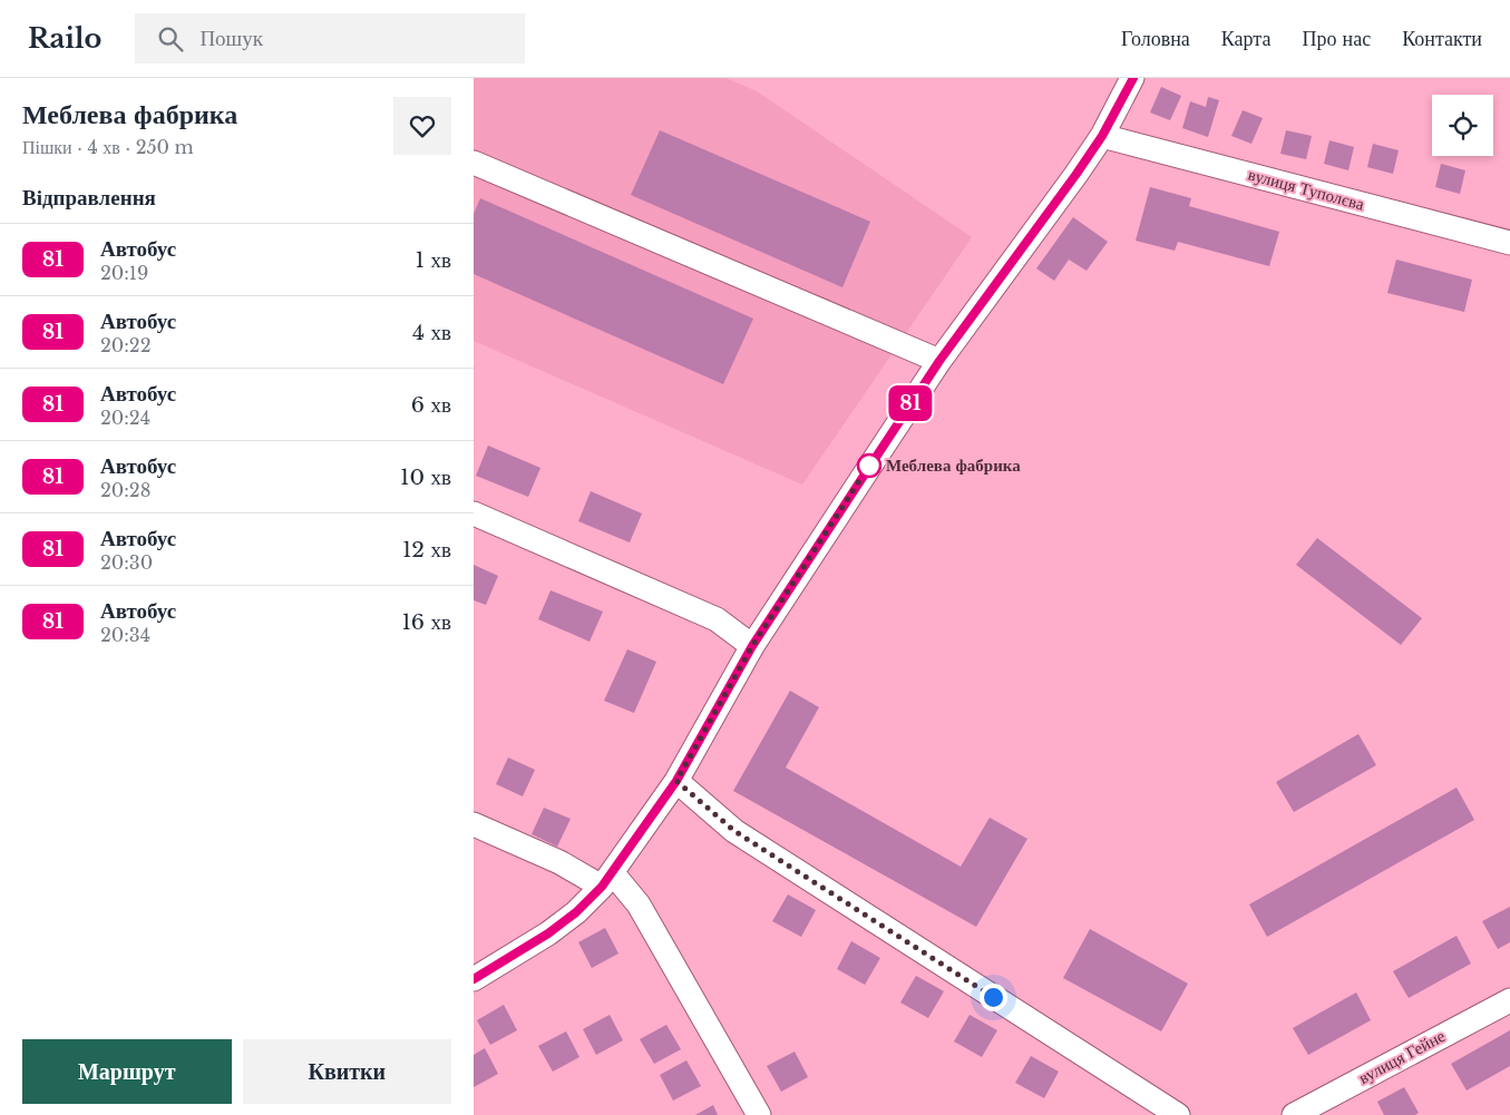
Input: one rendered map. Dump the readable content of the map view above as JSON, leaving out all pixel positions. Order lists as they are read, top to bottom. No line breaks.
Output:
{"streets":{"street":["вулиця Туполєва","вулиця Гейне"]},"places":["Меблева фабрика"],"lines":["bus line 81"],"page":{"header":"Railo","search":"Пошук","nav":["Головна","Карта","Про нас","Контакти"],"heading":[["Меблева фабрика","Пішки · 4 хв · 250 m"],"Відправлення"],"on_map":"81","list":[{"mark":"81","name":"Автобус","note":"20:19","value":"1 хв"},{"mark":"81","name":"Автобус","note":"20:22","value":"4 хв"},{"mark":"81","name":"Автобус","note":"20:24","value":"6 хв"},{"mark":"81","name":"Автобус","note":"20:28","value":"10 хв"},{"mark":"81","name":"Автобус","note":"20:30","value":"12 хв"},{"mark":"81","name":"Автобус","note":"20:34","value":"16 хв"}],"buttons":["Маршрут","Квитки"]}}
